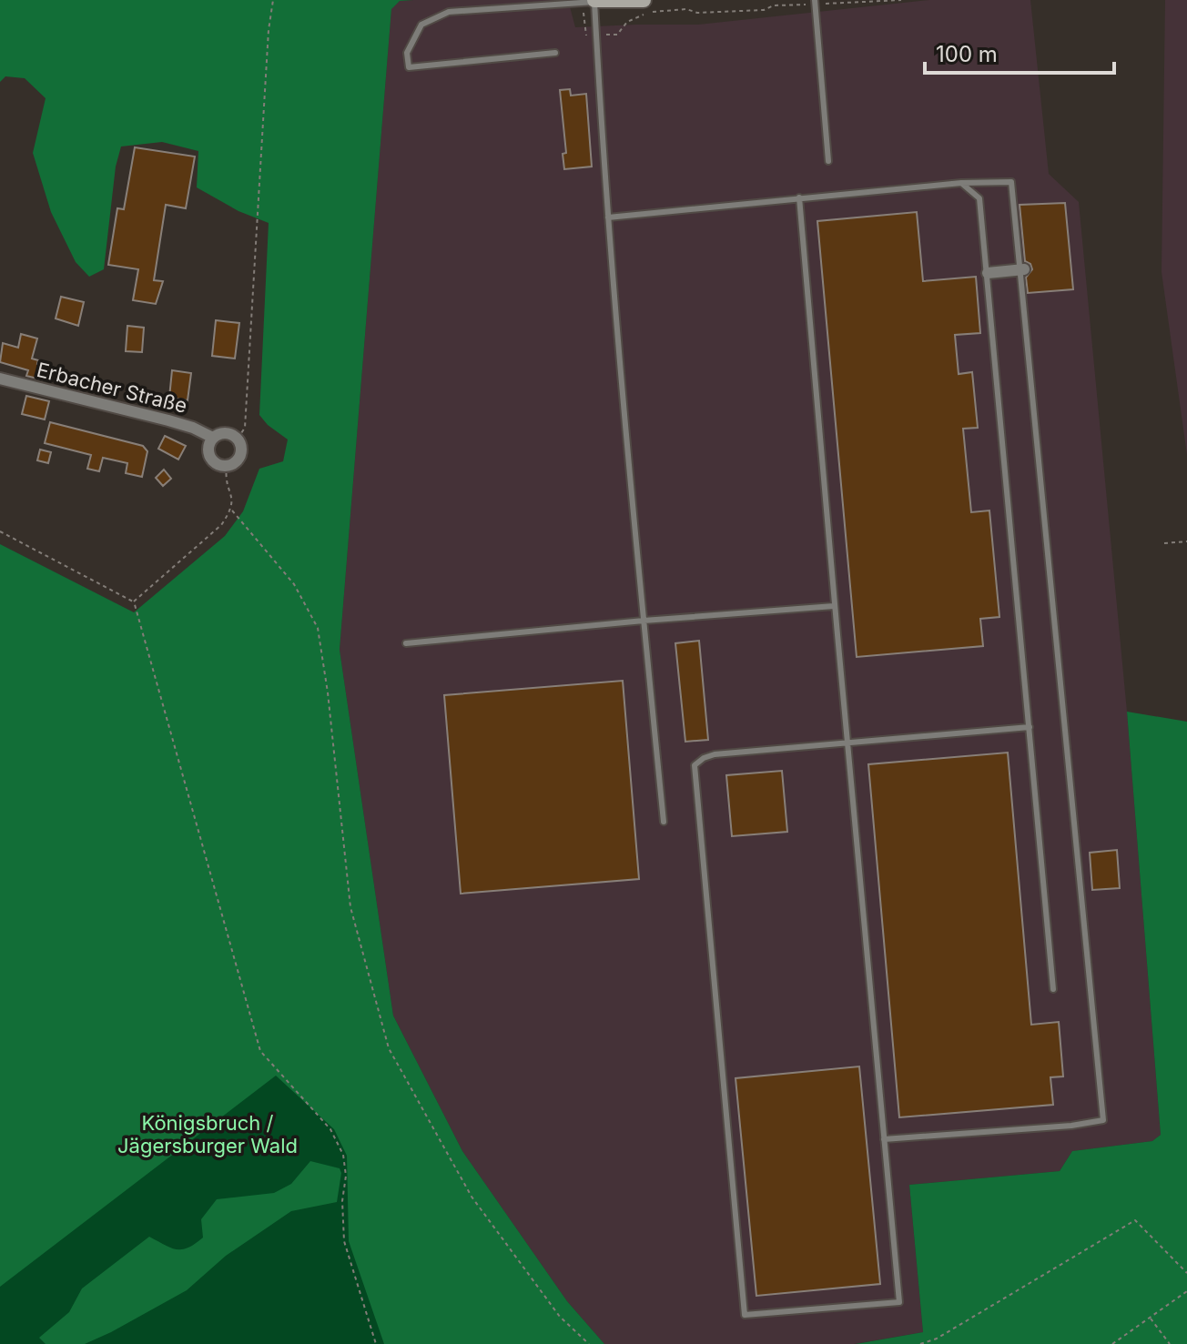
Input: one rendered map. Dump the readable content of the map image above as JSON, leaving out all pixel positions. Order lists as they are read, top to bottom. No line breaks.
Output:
{"streets":{"street":["Erbacher Straße"]},"parks":["Königsbruch / Jägersburger Wald"],"scale_bar":"100 m"}
